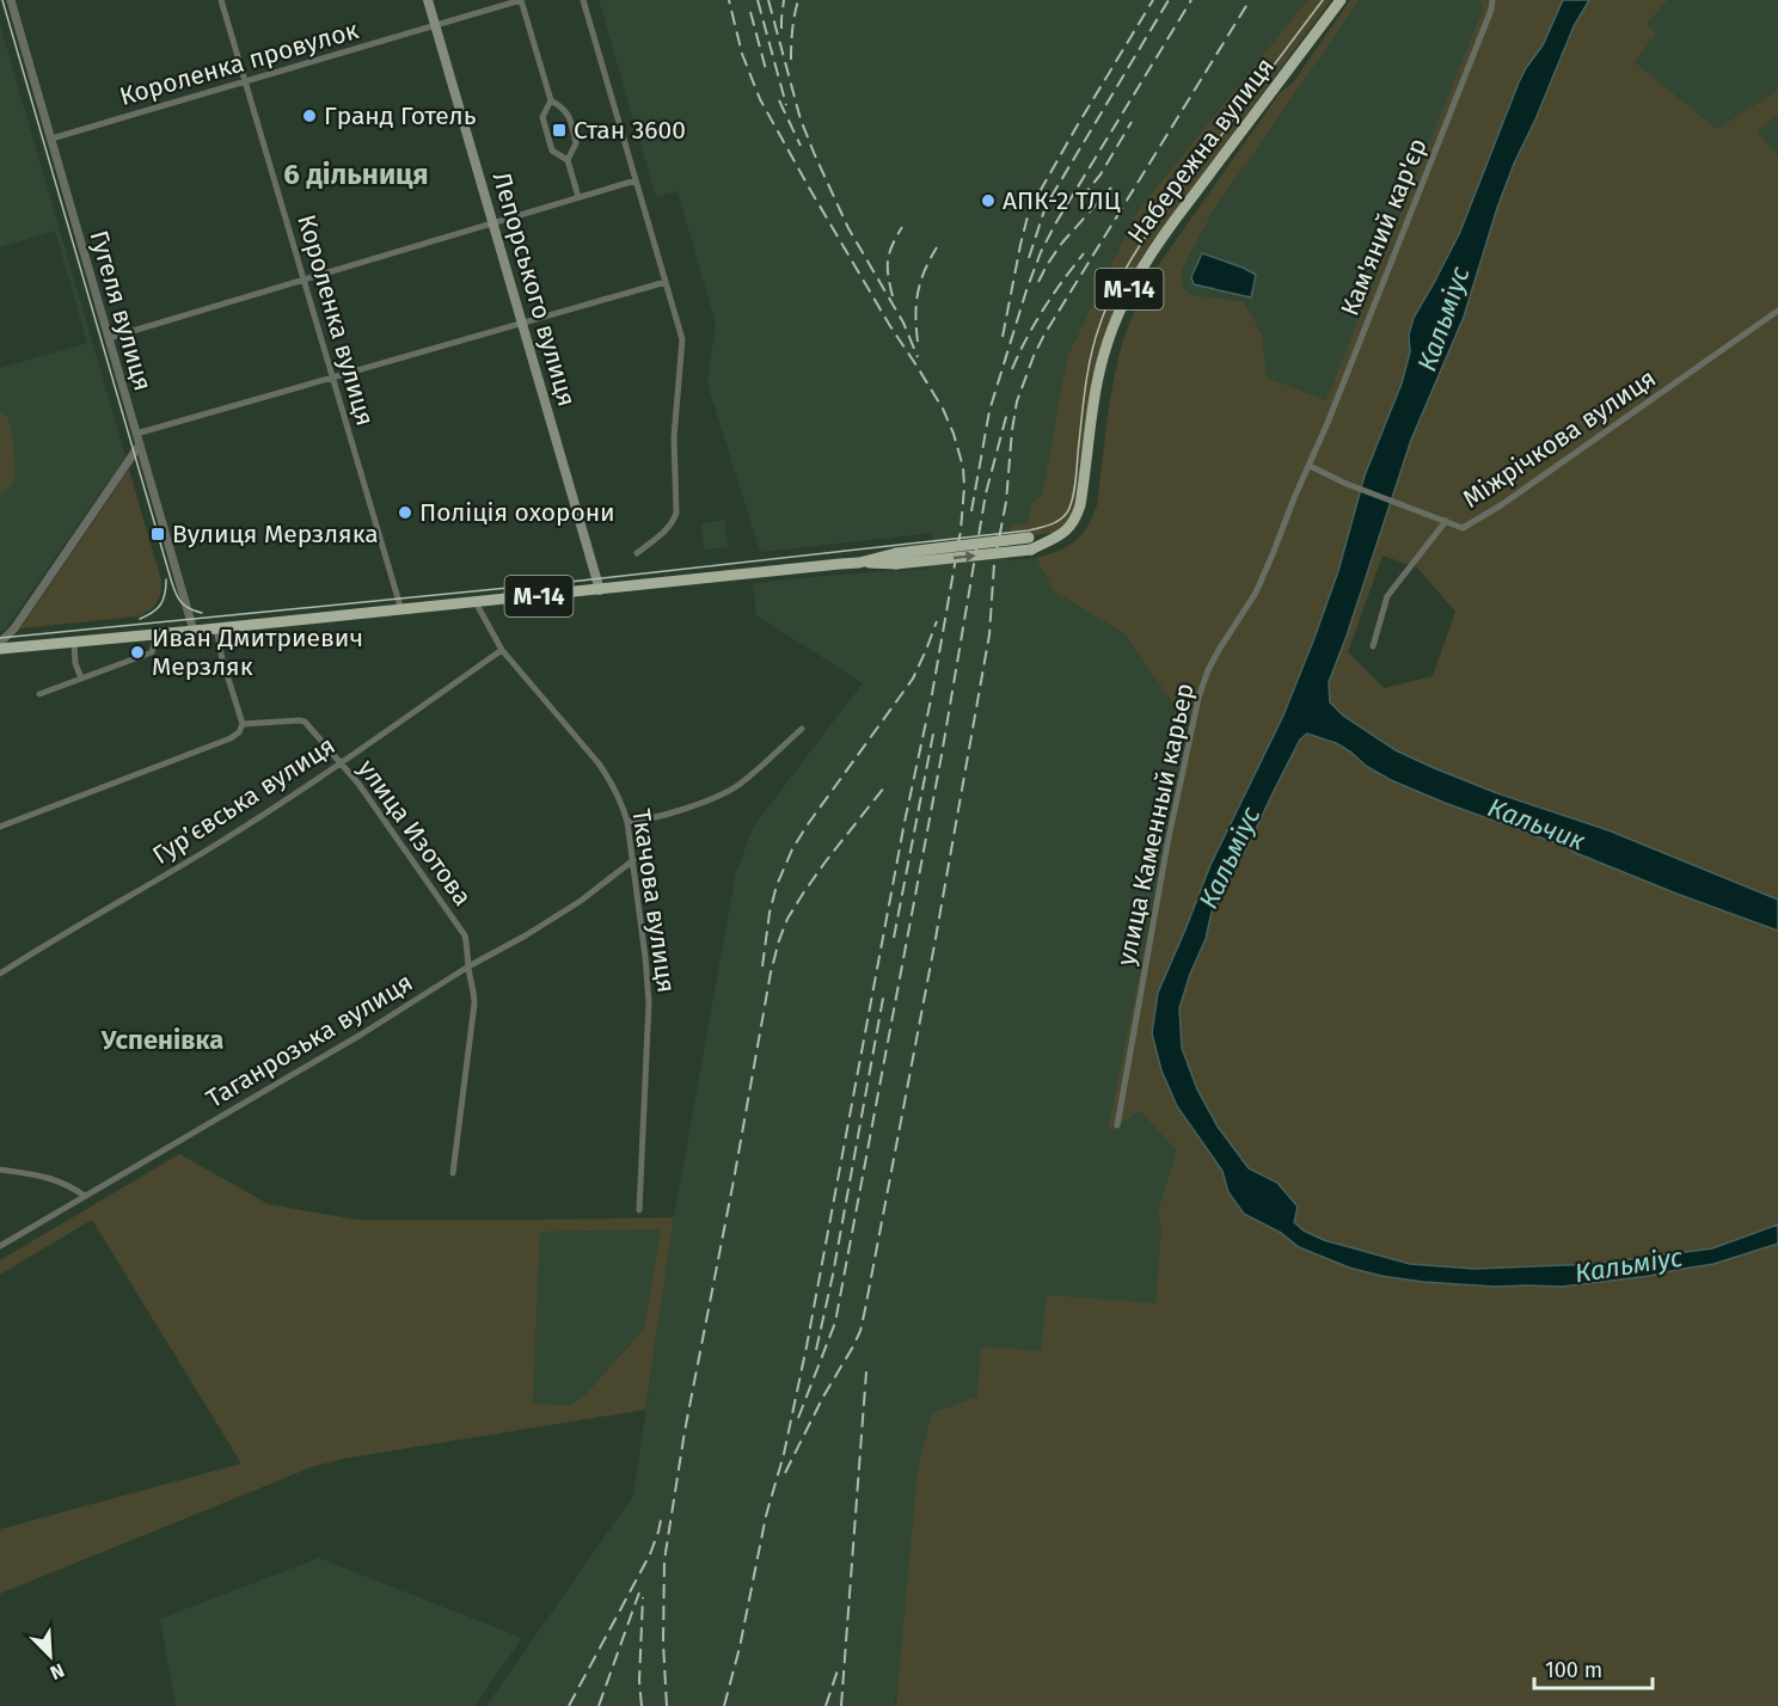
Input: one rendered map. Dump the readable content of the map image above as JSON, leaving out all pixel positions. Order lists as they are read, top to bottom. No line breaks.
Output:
{"streets":{"highway":["Набережна вулиця","М-14"],"main road":["Лепорського вулиця"],"street":["Короленка провулок","Кам'яний кар'єр","Гугеля вулиця","Короленка вулиця","Міжрічкова вулиця","Гур’євська вулиця","улица Каменный карьер","улица Изотова","Ткачова вулиця","Таганрозька вулиця"]},"crossings":[["Короленка провулок","Лепорського вулиця"],["Короленка провулок","Гугеля вулиця"],["Короленка провулок","Короленка вулиця"],["Набережна вулиця","Лепорського вулиця"],["Набережна вулиця","М-14"],["Кам'яний кар'єр","улица Каменный карьер"],["Лепорського вулиця","М-14"],["М-14","Гугеля вулиця"],["М-14","Короленка вулиця"],["М-14","Ткачова вулиця"],["Гур’євська вулиця","улица Изотова"],["Гур’євська вулиця","Ткачова вулиця"],["улица Изотова","Таганрозька вулиця"],["Ткачова вулиця","Таганрозька вулиця"]],"districts":["6 дільниця","Успенівка"],"water":["Кальміус","Кальчик"],"places":{"other":["Гранд Готель","АПК-2 ТЛЦ","Поліція охорони","Иван Дмитриевич Мерзляк"],"transit":["Стан 3600","Вулиця Мерзляка"]},"scale_bar":"100 m","north":"bottom right"}
